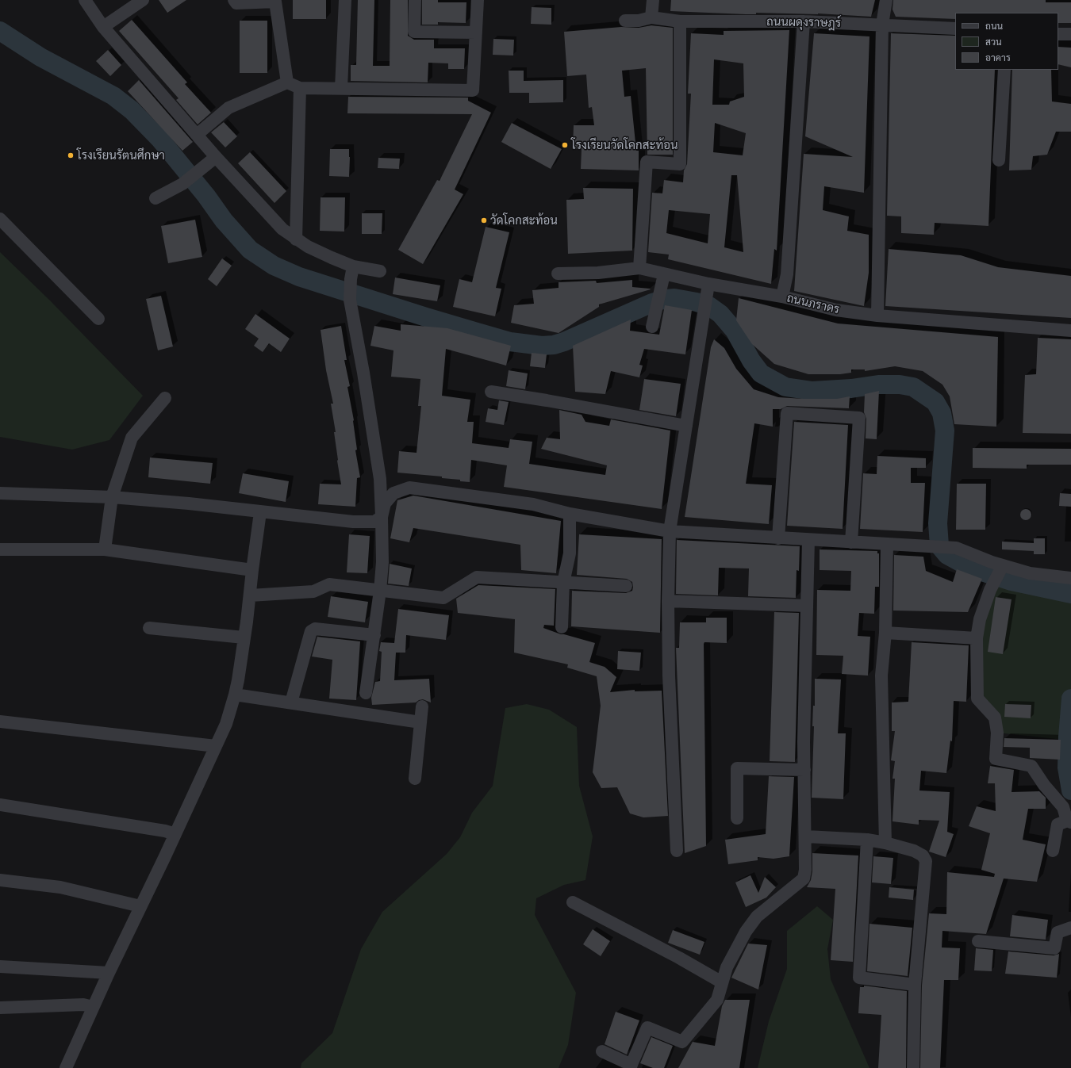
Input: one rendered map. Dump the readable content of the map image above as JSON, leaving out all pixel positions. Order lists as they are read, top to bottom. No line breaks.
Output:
{"streets":{"street":["ถนนผดุงราษฎร์","ถนนภราดร"]},"places":["โรงเรียนวัดโคกสะท้อน","โรงเรียนรัตนศึกษา","วัดโคกสะท้อน"],"legend":["ถนน","สวน","อาคาร"]}
